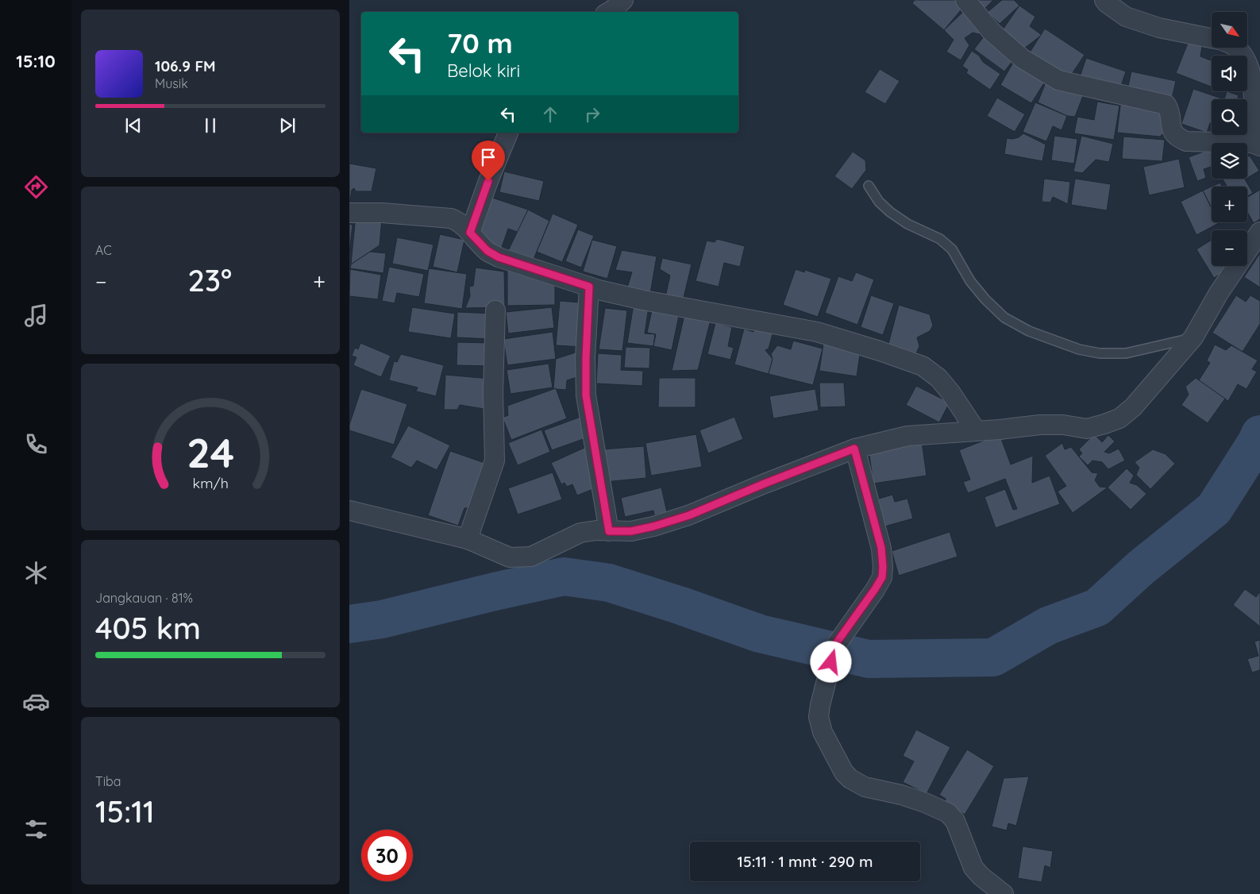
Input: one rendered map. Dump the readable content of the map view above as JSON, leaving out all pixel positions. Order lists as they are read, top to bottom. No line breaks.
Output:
{"north":"bottom right","page":{"tabs":"15:10","map_buttons":["+","−"],"turn":["70 m","Belok kiri"],"song":["106.9 FM","Musik"],"tile":["AC",["Jangkauan · 81%","405 km"],["Tiba","15:11"]],"heat":["−","23°","+"],"limit":"30","trip":"15:11 · 1 mnt · 290 m","gauge":["24","km/h"]}}
